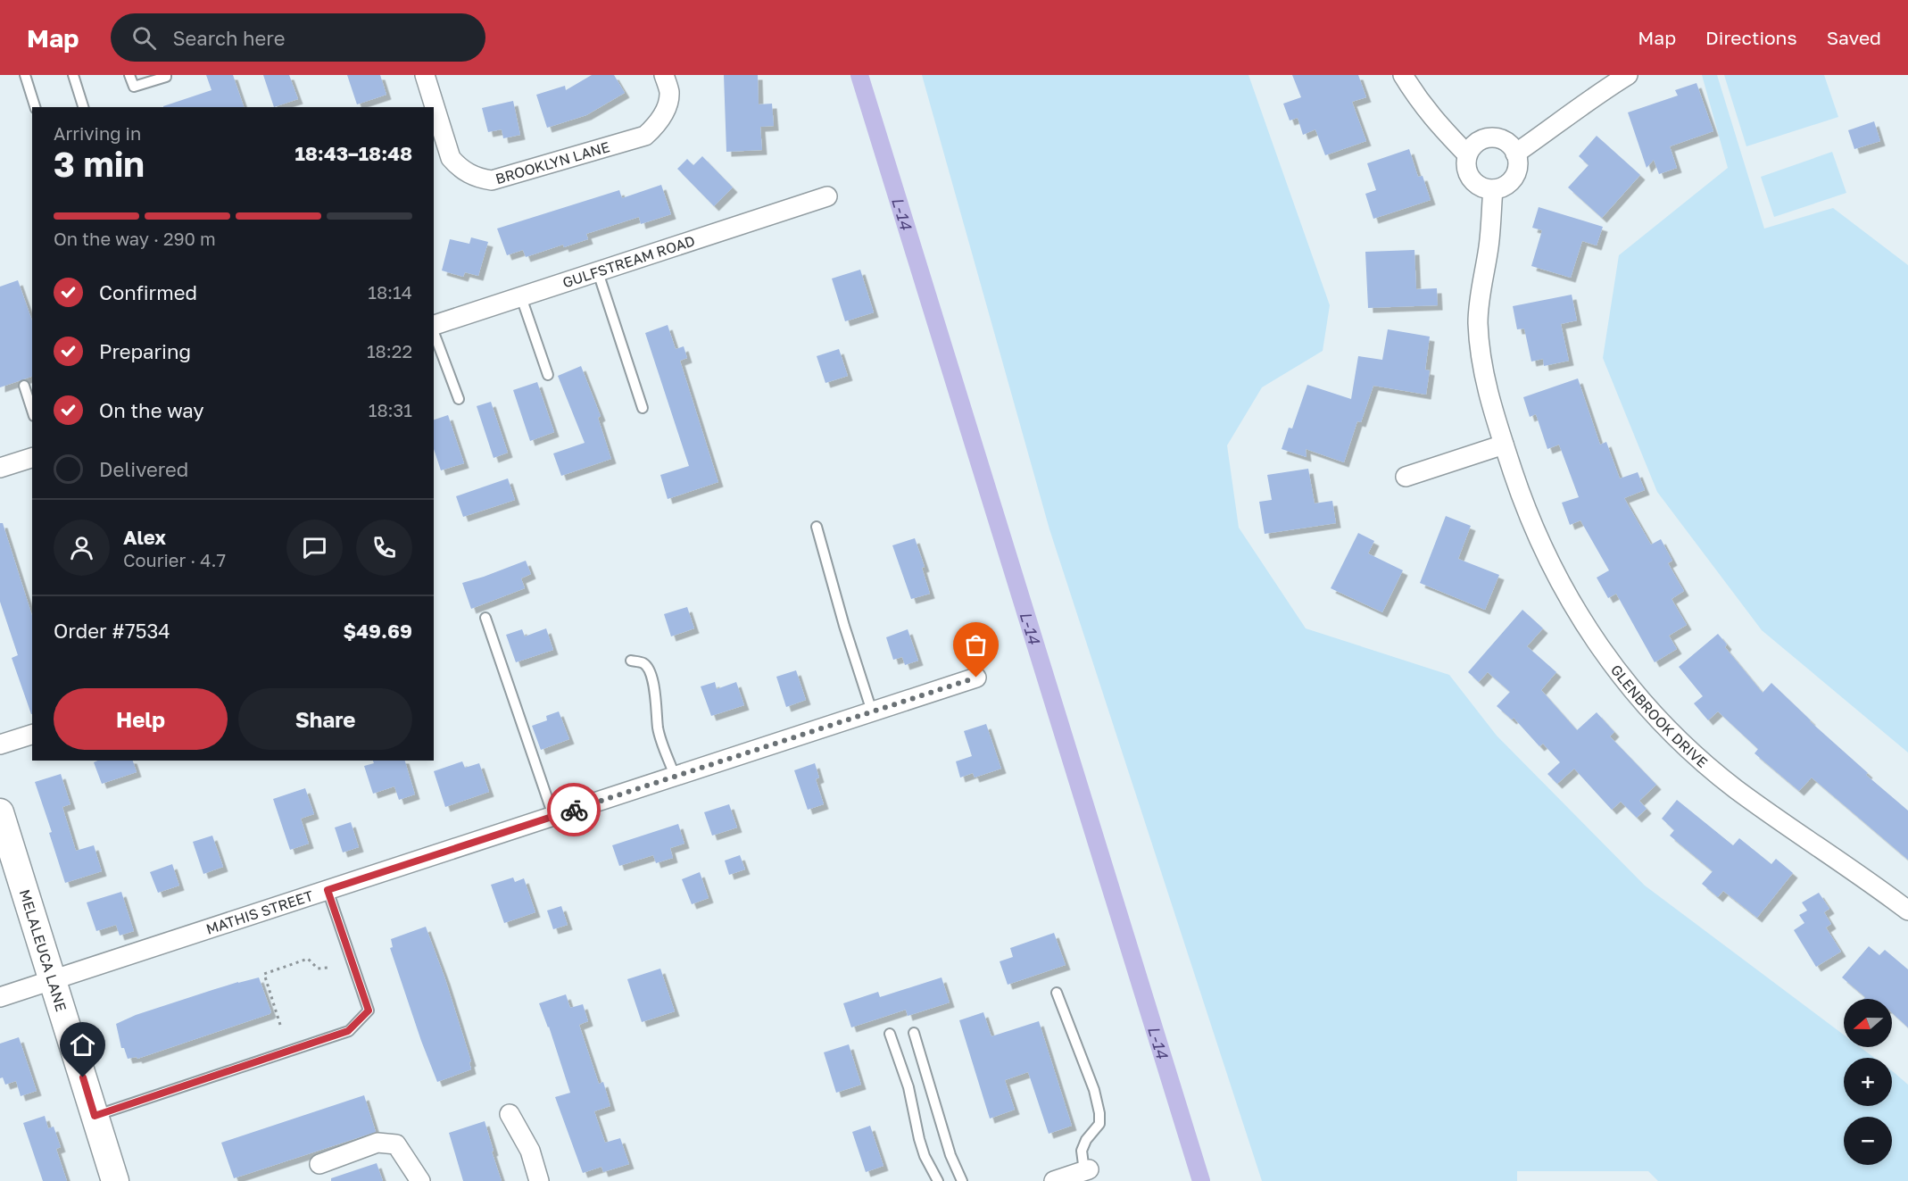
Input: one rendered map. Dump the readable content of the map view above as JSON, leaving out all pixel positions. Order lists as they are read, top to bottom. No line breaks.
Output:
{"streets":{"street":["BROOKLYN LANE","GULFSTREAM ROAD","GLENBROOK DRIVE","MATHIS STREET","MELALEUCA LANE"]},"crossings":[["MATHIS STREET","MELALEUCA LANE"]],"water":["L-14"],"north":"left","page":{"header":"Map","search":"Search here","nav":["Map","Directions","Saved"],"heading":["3 min","Arriving in","18:43–18:48"],"panel":["Alex","Courier · 4.7","Order #7534","$49.69"],"bar":"On the way · 290 m","list":[["Confirmed","18:14"],["Preparing","18:22"],["On the way","18:31"],"Delivered"],"buttons":["Help","Share"],"map_buttons":["+","−"]}}
